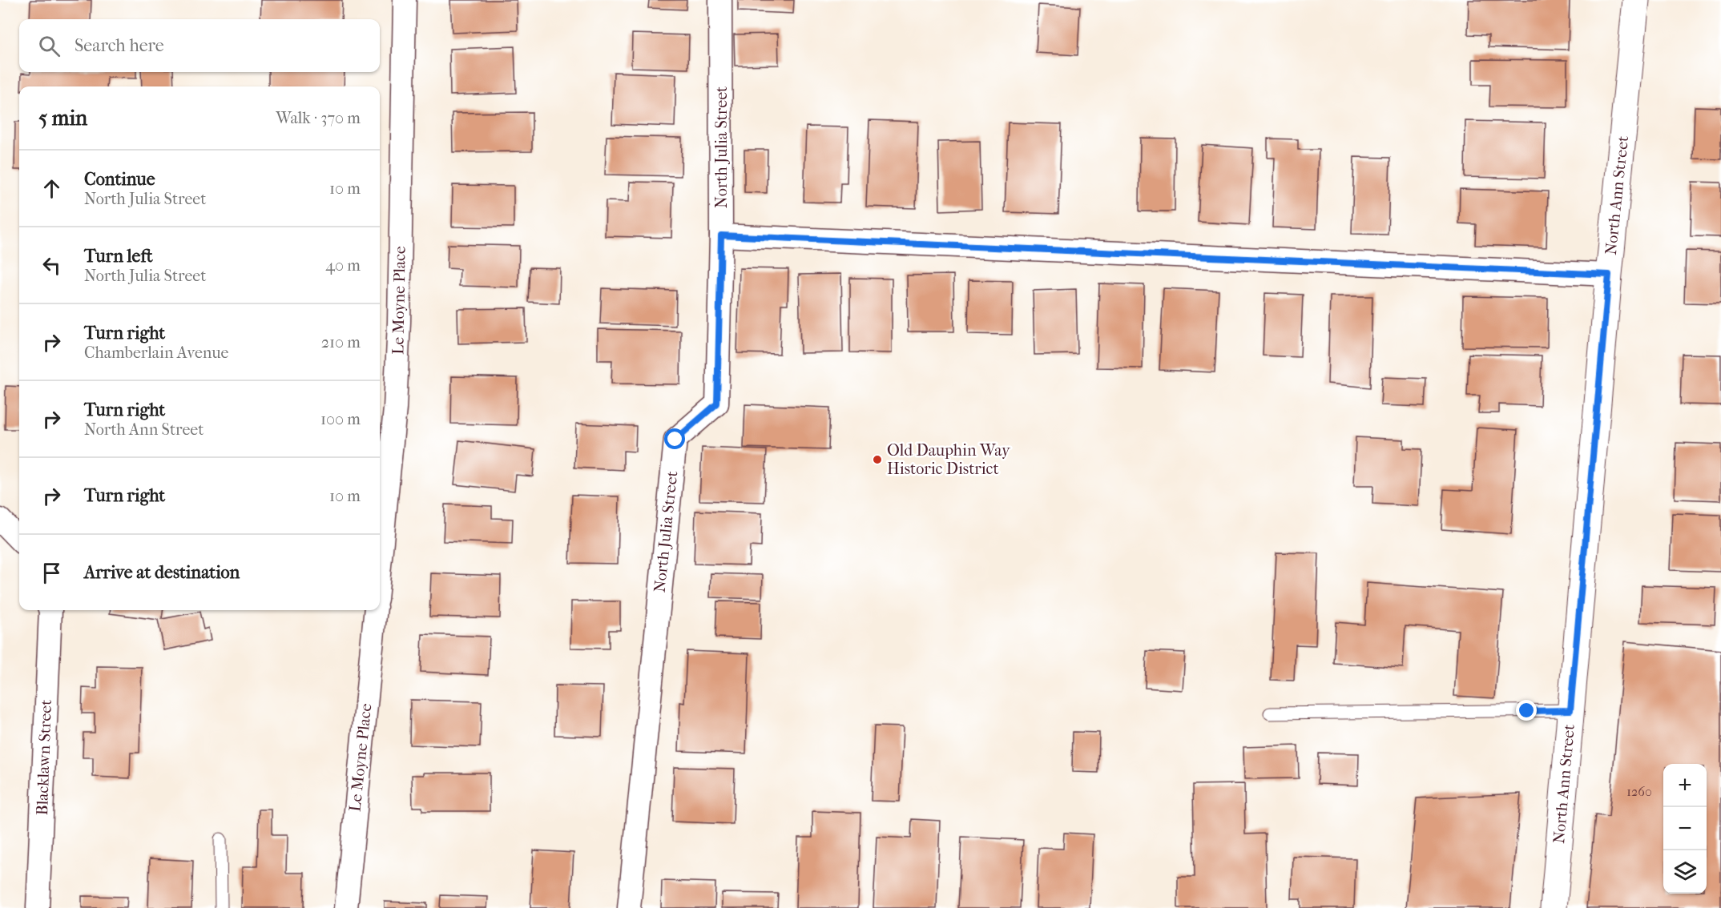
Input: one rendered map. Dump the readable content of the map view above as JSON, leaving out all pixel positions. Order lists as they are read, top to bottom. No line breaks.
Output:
{"streets":{"street":["North Julia Street","North Ann Street","Le Moyne Place","Blacklawn Street"]},"places":["Old Dauphin Way Historic District"],"house_numbers":["1260"],"page":{"search":"Search here","heading":["5 min","Walk · 370 m"],"list":[["Continue","North Julia Street","10 m"],["Turn left","North Julia Street","40 m"],["Turn right","Chamberlain Avenue","210 m"],["Turn right","North Ann Street","100 m"],["Turn right","10 m"],"Arrive at destination"],"map_buttons":["+","−"]}}
